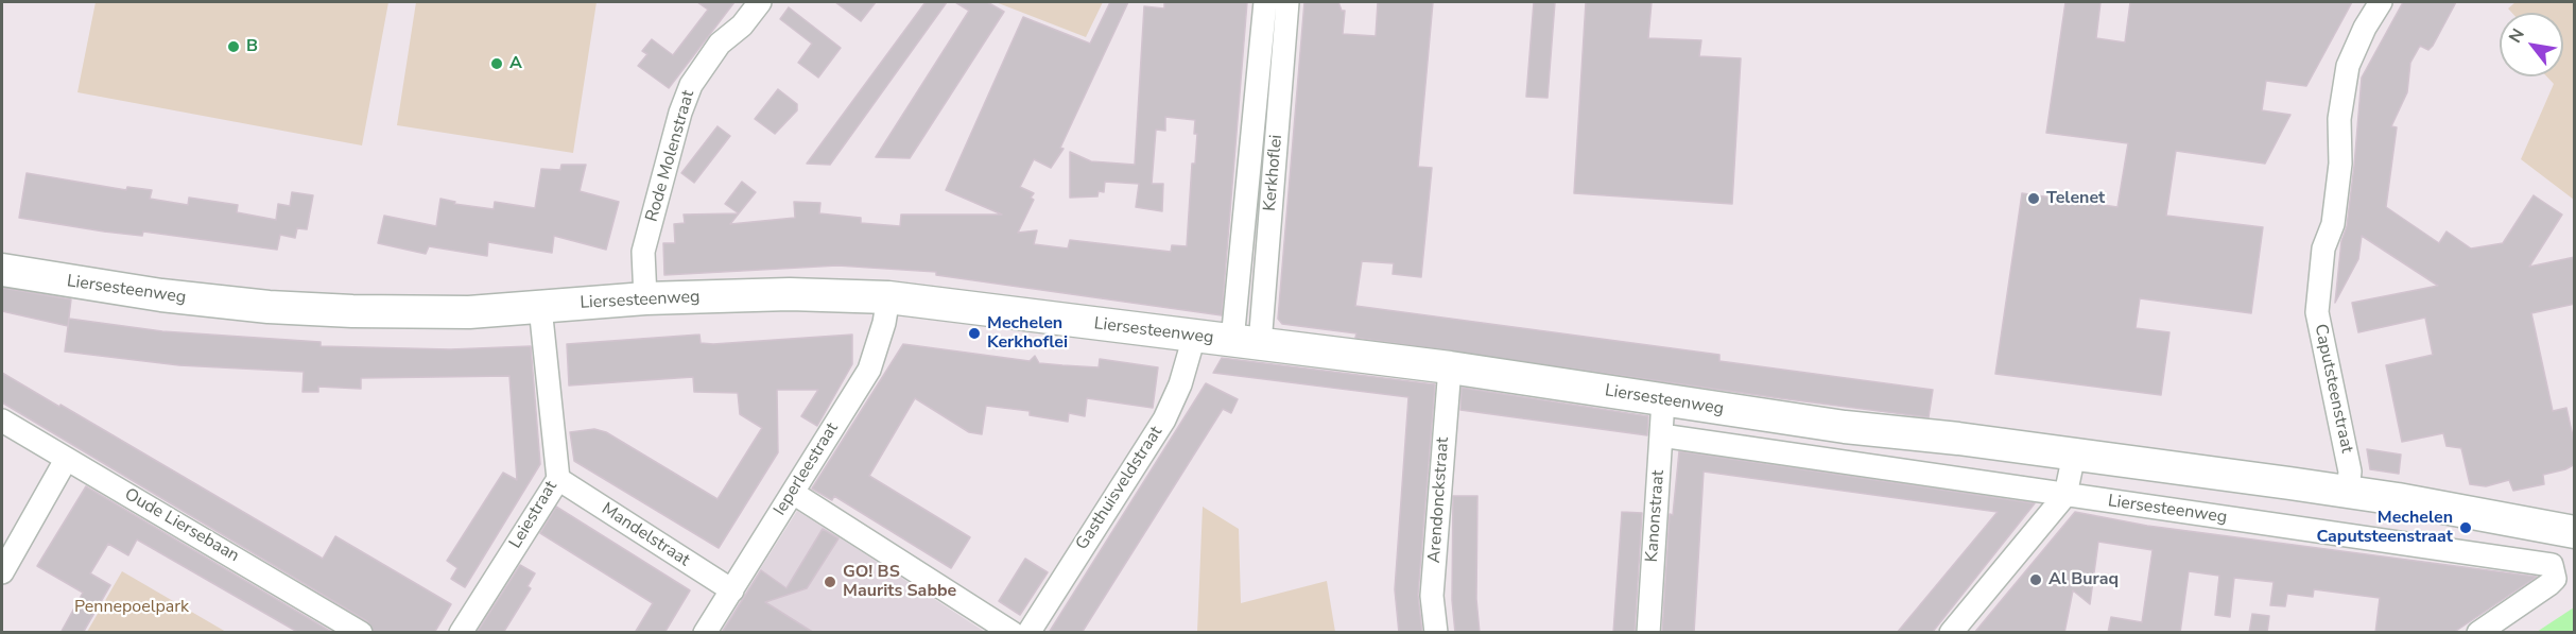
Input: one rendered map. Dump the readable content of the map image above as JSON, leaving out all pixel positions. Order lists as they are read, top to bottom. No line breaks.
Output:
{"streets":{"main road":["Liersesteenweg"],"street":["Rode Molenstraat","Kerkhoflei","Caputsteenstraat","Ieperleestraat","Gasthuisveldstraat","Arendonckstraat","Leiestraat","Kanonstraat","Oude Liersebaan","Mandelstraat"]},"crossings":[["Rode Molenstraat","Liersesteenweg"],["Kerkhoflei","Liersesteenweg"],["Liersesteenweg","Caputsteenstraat"],["Liersesteenweg","Ieperleestraat"],["Liersesteenweg","Gasthuisveldstraat"],["Liersesteenweg","Arendonckstraat"],["Liersesteenweg","Leiestraat"],["Liersesteenweg","Kanonstraat"],["Ieperleestraat","Mandelstraat"],["Leiestraat","Mandelstraat"]],"parks":["Pennepoelpark"],"places":["B","A","Telenet","Mechelen Kerkhoflei","Mechelen Caputsteenstraat","Al Buraq","GO! BS Maurits Sabbe"],"north":"top left"}
